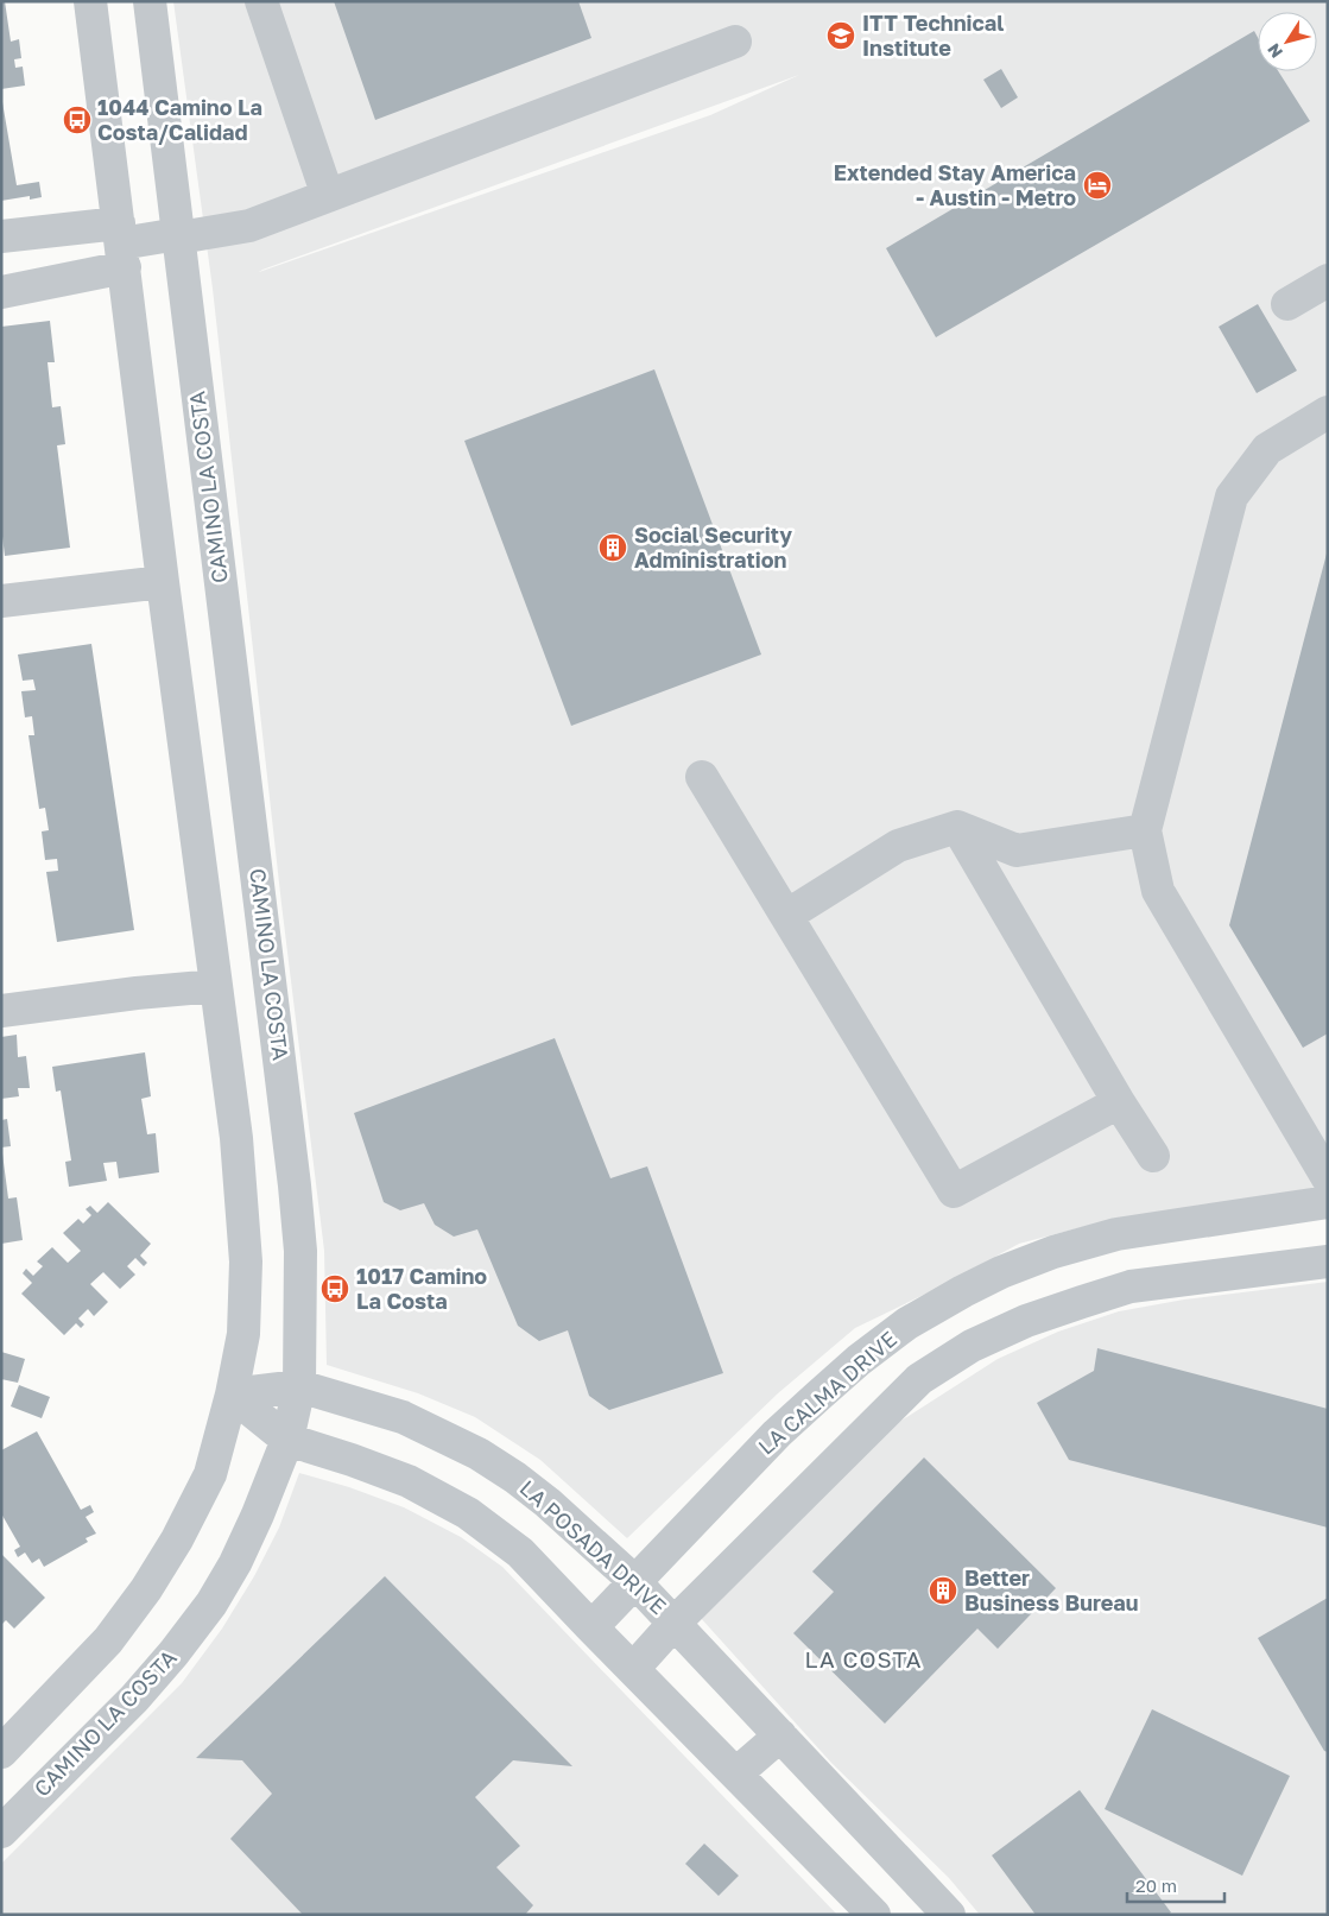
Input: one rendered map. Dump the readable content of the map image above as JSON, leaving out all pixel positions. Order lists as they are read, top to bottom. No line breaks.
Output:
{"streets":{"street":["CAMINO LA COSTA","LA CALMA DRIVE","LA POSADA DRIVE"]},"crossings":[["CAMINO LA COSTA","LA POSADA DRIVE"],["LA CALMA DRIVE","LA POSADA DRIVE"]],"districts":["LA COSTA"],"places":{"school or university":["ITT Technical Institute"],"bus stop":["1044 Camino La Costa/Calidad","1017 Camino La Costa"],"hotel":["Extended Stay America - Austin - Metro"],"building":["Social Security Administration","Better Business Bureau"]},"scale_bar":"20 m","north":"bottom left"}
